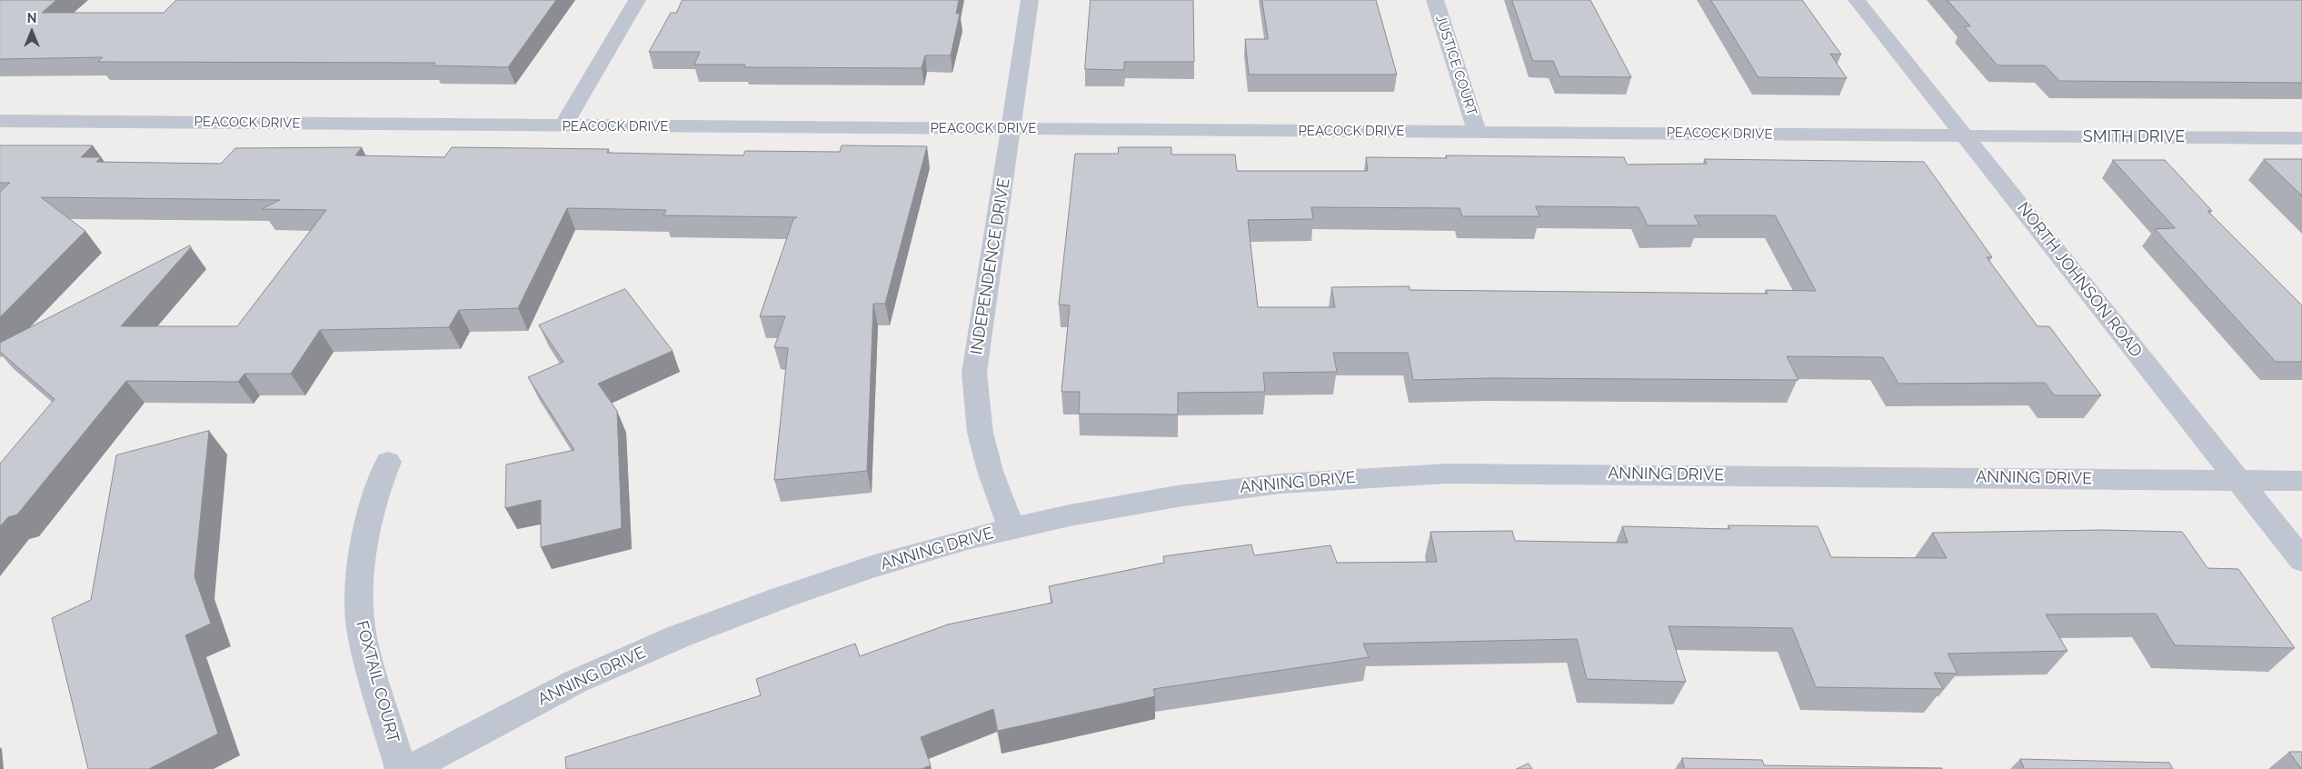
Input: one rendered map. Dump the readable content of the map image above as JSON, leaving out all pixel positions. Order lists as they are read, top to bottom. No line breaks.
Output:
{"streets":{"street":["JUSTICE COURT","PEACOCK DRIVE","SMITH DRIVE","INDEPENDENCE DRIVE","NORTH JOHNSON ROAD","ANNING DRIVE","FOXTAIL COURT"]},"crossings":[["JUSTICE COURT","PEACOCK DRIVE"],["PEACOCK DRIVE","SMITH DRIVE"],["PEACOCK DRIVE","INDEPENDENCE DRIVE"],["PEACOCK DRIVE","NORTH JOHNSON ROAD"],["SMITH DRIVE","NORTH JOHNSON ROAD"],["INDEPENDENCE DRIVE","ANNING DRIVE"],["NORTH JOHNSON ROAD","ANNING DRIVE"]],"north":"top"}
